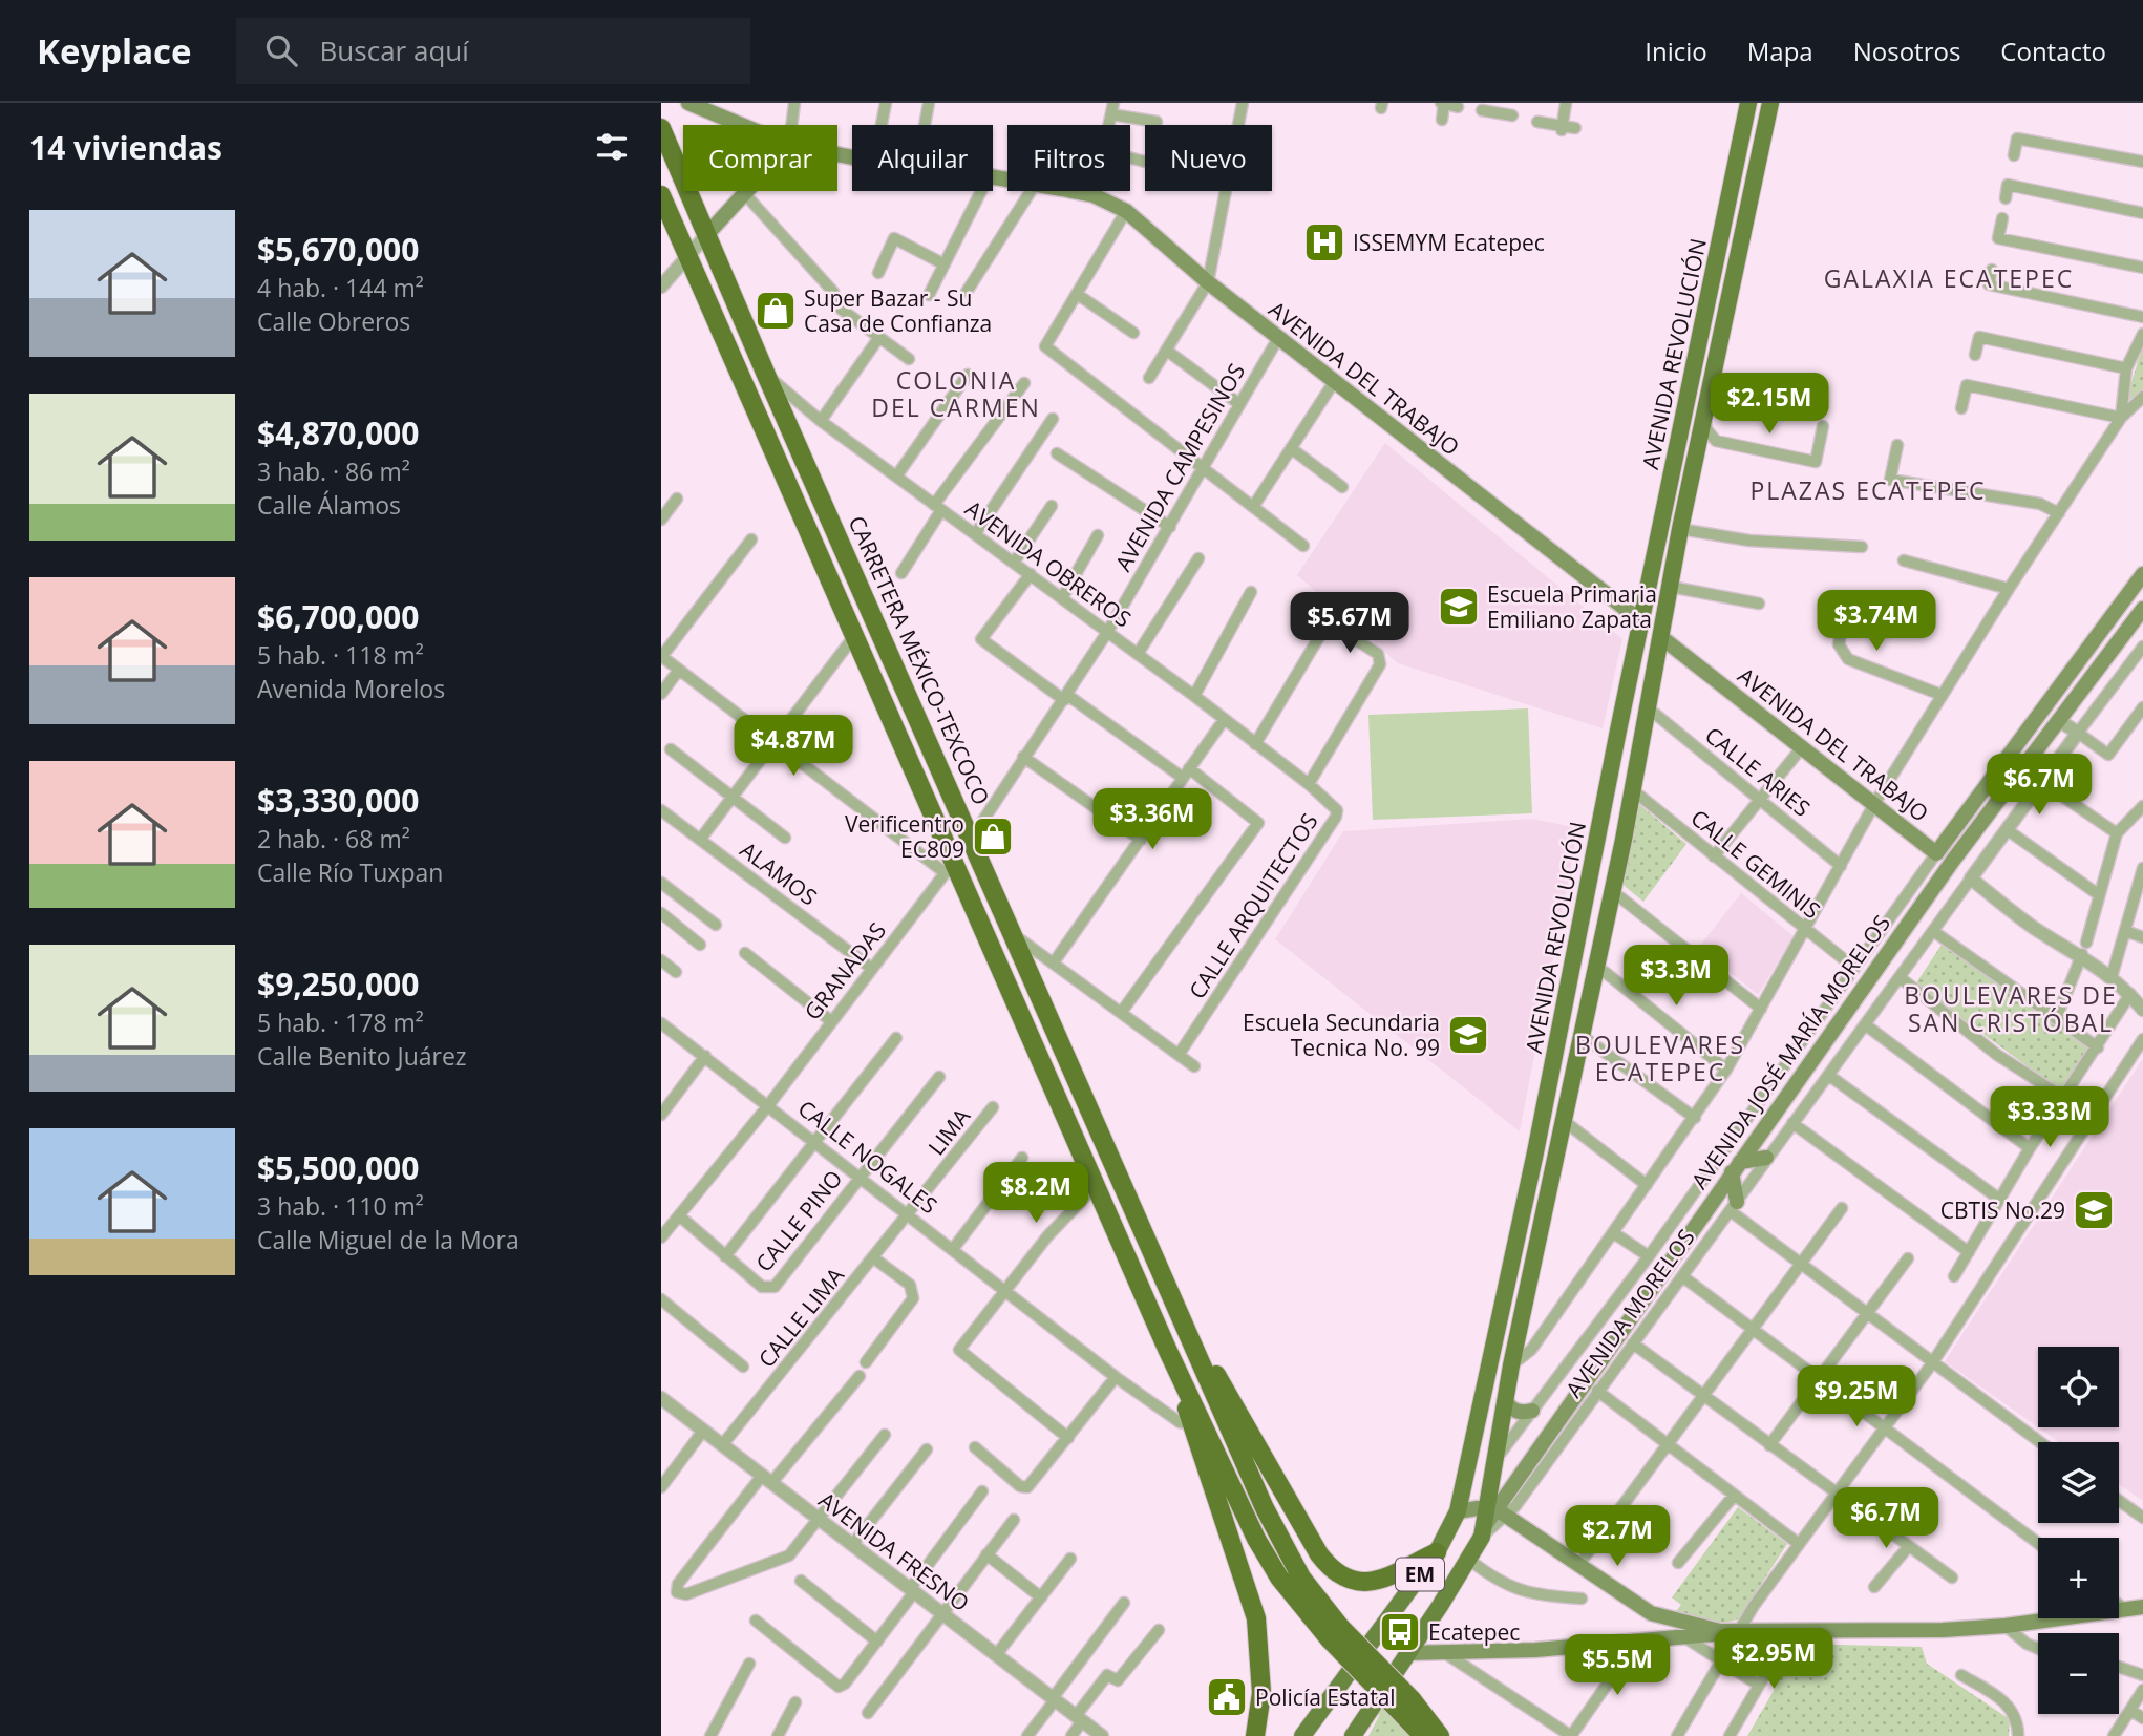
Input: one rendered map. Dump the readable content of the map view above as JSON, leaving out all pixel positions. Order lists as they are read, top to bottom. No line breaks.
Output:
{"streets":{"highway":["CARRETERA MÉXICO-TEXCOCO"],"main road":["AVENIDA REVOLUCIÓN","AVENIDA DEL TRABAJO","AVENIDA JOSÉ MARÍA MORELOS","EM"],"street":["AVENIDA CAMPESINOS","AVENIDA OBREROS","CALLE ARIES","CALLE GEMINIS","ALAMOS","CALLE ARQUITECTOS","GRANADAS","LIMA","CALLE NOGALES","CALLE PINO","AVENIDA MORELOS","CALLE LIMA","AVENIDA FRESNO"]},"crossings":[["AVENIDA REVOLUCIÓN","AVENIDA DEL TRABAJO"],["AVENIDA REVOLUCIÓN","CALLE ARIES"],["AVENIDA REVOLUCIÓN","CALLE GEMINIS"],["AVENIDA REVOLUCIÓN","AVENIDA JOSÉ MARÍA MORELOS"],["AVENIDA REVOLUCIÓN","AVENIDA MORELOS"],["AVENIDA DEL TRABAJO","AVENIDA CAMPESINOS"],["AVENIDA DEL TRABAJO","AVENIDA JOSÉ MARÍA MORELOS"],["AVENIDA CAMPESINOS","AVENIDA OBREROS"],["AVENIDA CAMPESINOS","CARRETERA MÉXICO-TEXCOCO"],["AVENIDA OBREROS","CARRETERA MÉXICO-TEXCOCO"],["AVENIDA OBREROS","CALLE ARQUITECTOS"],["CALLE GEMINIS","AVENIDA JOSÉ MARÍA MORELOS"],["ALAMOS","GRANADAS"],["GRANADAS","CALLE NOGALES"],["AVENIDA JOSÉ MARÍA MORELOS","AVENIDA MORELOS"],["LIMA","CALLE NOGALES"],["LIMA","CALLE LIMA"],["CALLE NOGALES","CALLE PINO"],["CALLE NOGALES","CALLE LIMA"],["CALLE LIMA","AVENIDA FRESNO"]],"districts":["GALAXIA ECATEPEC","COLONIA DEL CARMEN","PLAZAS ECATEPEC","BOULEVARES DE SAN CRISTÓBAL","BOULEVARES ECATEPEC"],"places":{"hospital":["ISSEMYM Ecatepec"],"shop":["Super Bazar - Su Casa de Confianza","Verificentro EC809"],"school or university":["Escuela Primaria Emiliano Zapata","Escuela Secundaria Tecnica No. 99","CBTIS No.29"],"bus stop":["Ecatepec"],"public building":["Policía Estatal"]},"page":{"header":"Keyplace","search":"Buscar aquí","nav":["Inicio","Mapa","Nosotros","Contacto"],"heading":"14 viviendas","chip":["Comprar","Alquilar","Filtros","Nuevo"],"list":[{"name":"$5,670,000","note":"4 hab. · 144 m² · Calle Obreros"},{"name":"$4,870,000","note":"3 hab. · 86 m² · Calle Álamos"},{"name":"$6,700,000","note":"5 hab. · 118 m² · Avenida Morelos"},{"name":"$3,330,000","note":"2 hab. · 68 m² · Calle Río Tuxpan"},{"name":"$9,250,000","note":"5 hab. · 178 m² · Calle Benito Juárez"},{"name":"$5,500,000","note":"3 hab. · 110 m² · Calle Miguel de la Mora"}],"price":["$2.15M","$3.74M","$5.67M","$4.87M","$6.7M","$3.36M","$3.3M","$3.33M","$8.2M","$9.25M","$6.7M","$2.7M","$2.95M","$5.5M"],"map_buttons":["+","−"]}}
